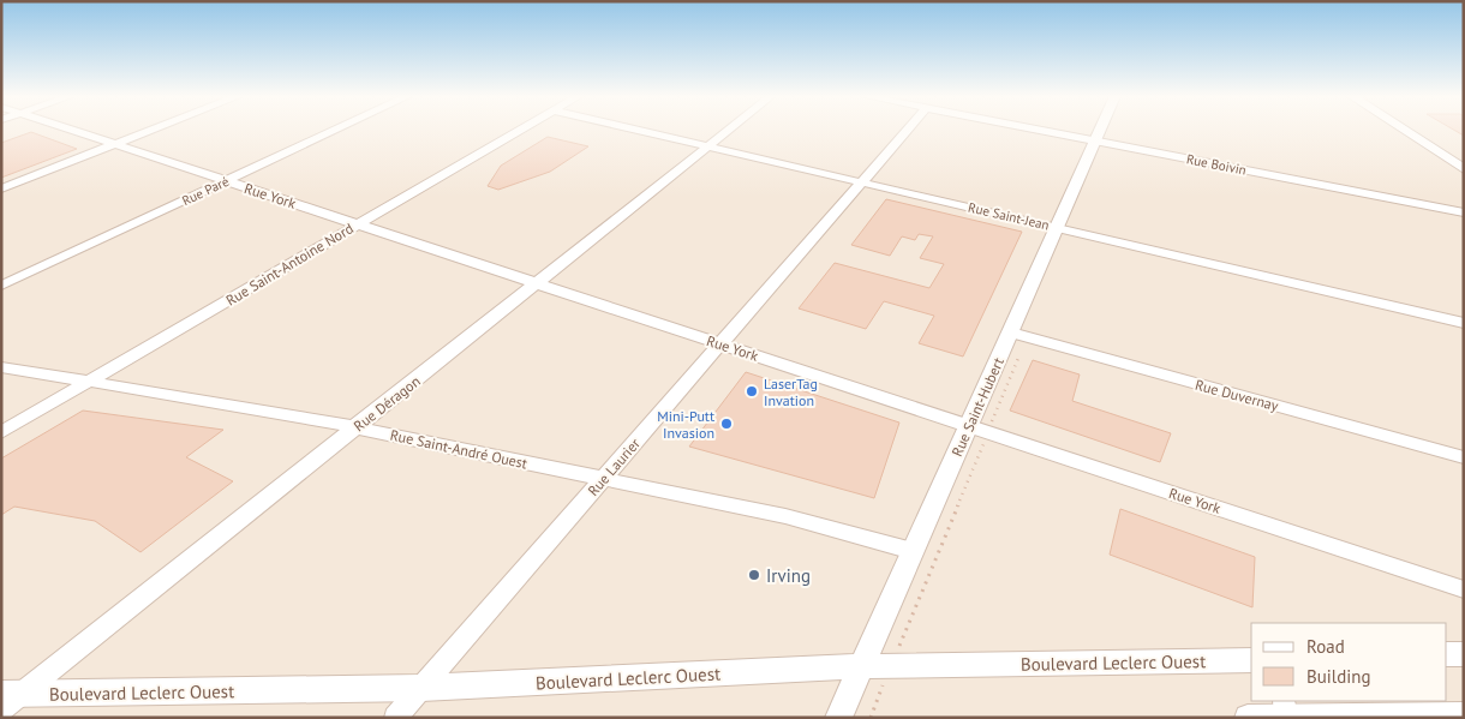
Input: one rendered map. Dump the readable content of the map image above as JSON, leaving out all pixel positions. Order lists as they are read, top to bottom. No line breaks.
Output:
{"streets":{"street":["Rue Boivin","Rue Paré","Rue York","Rue Saint-Jean","Rue Saint-Antoine Nord","Rue Duvernay","Rue Déragon","Rue Saint-Hubert","Rue Saint-André Ouest","Rue Laurier","Boulevard Leclerc Ouest"]},"crossings":[["Rue Boivin","Rue Saint-Hubert"],["Rue Paré","Rue York"],["Rue York","Rue Saint-Antoine Nord"],["Rue York","Rue Déragon"],["Rue York","Rue Saint-Hubert"],["Rue York","Rue Laurier"],["Rue Saint-Jean","Rue Déragon"],["Rue Saint-Jean","Rue Saint-Hubert"],["Rue Saint-Jean","Rue Laurier"],["Rue Saint-Antoine Nord","Rue Saint-André Ouest"],["Rue Duvernay","Rue Saint-Hubert"],["Rue Déragon","Rue Saint-André Ouest"],["Rue Déragon","Boulevard Leclerc Ouest"],["Rue Saint-Hubert","Rue Saint-André Ouest"],["Rue Saint-Hubert","Boulevard Leclerc Ouest"],["Rue Saint-André Ouest","Rue Laurier"],["Rue Laurier","Boulevard Leclerc Ouest"]],"places":["LaserTag Invation","Mini-Putt Invasion","Irving"],"legend":["Road","Building"]}
